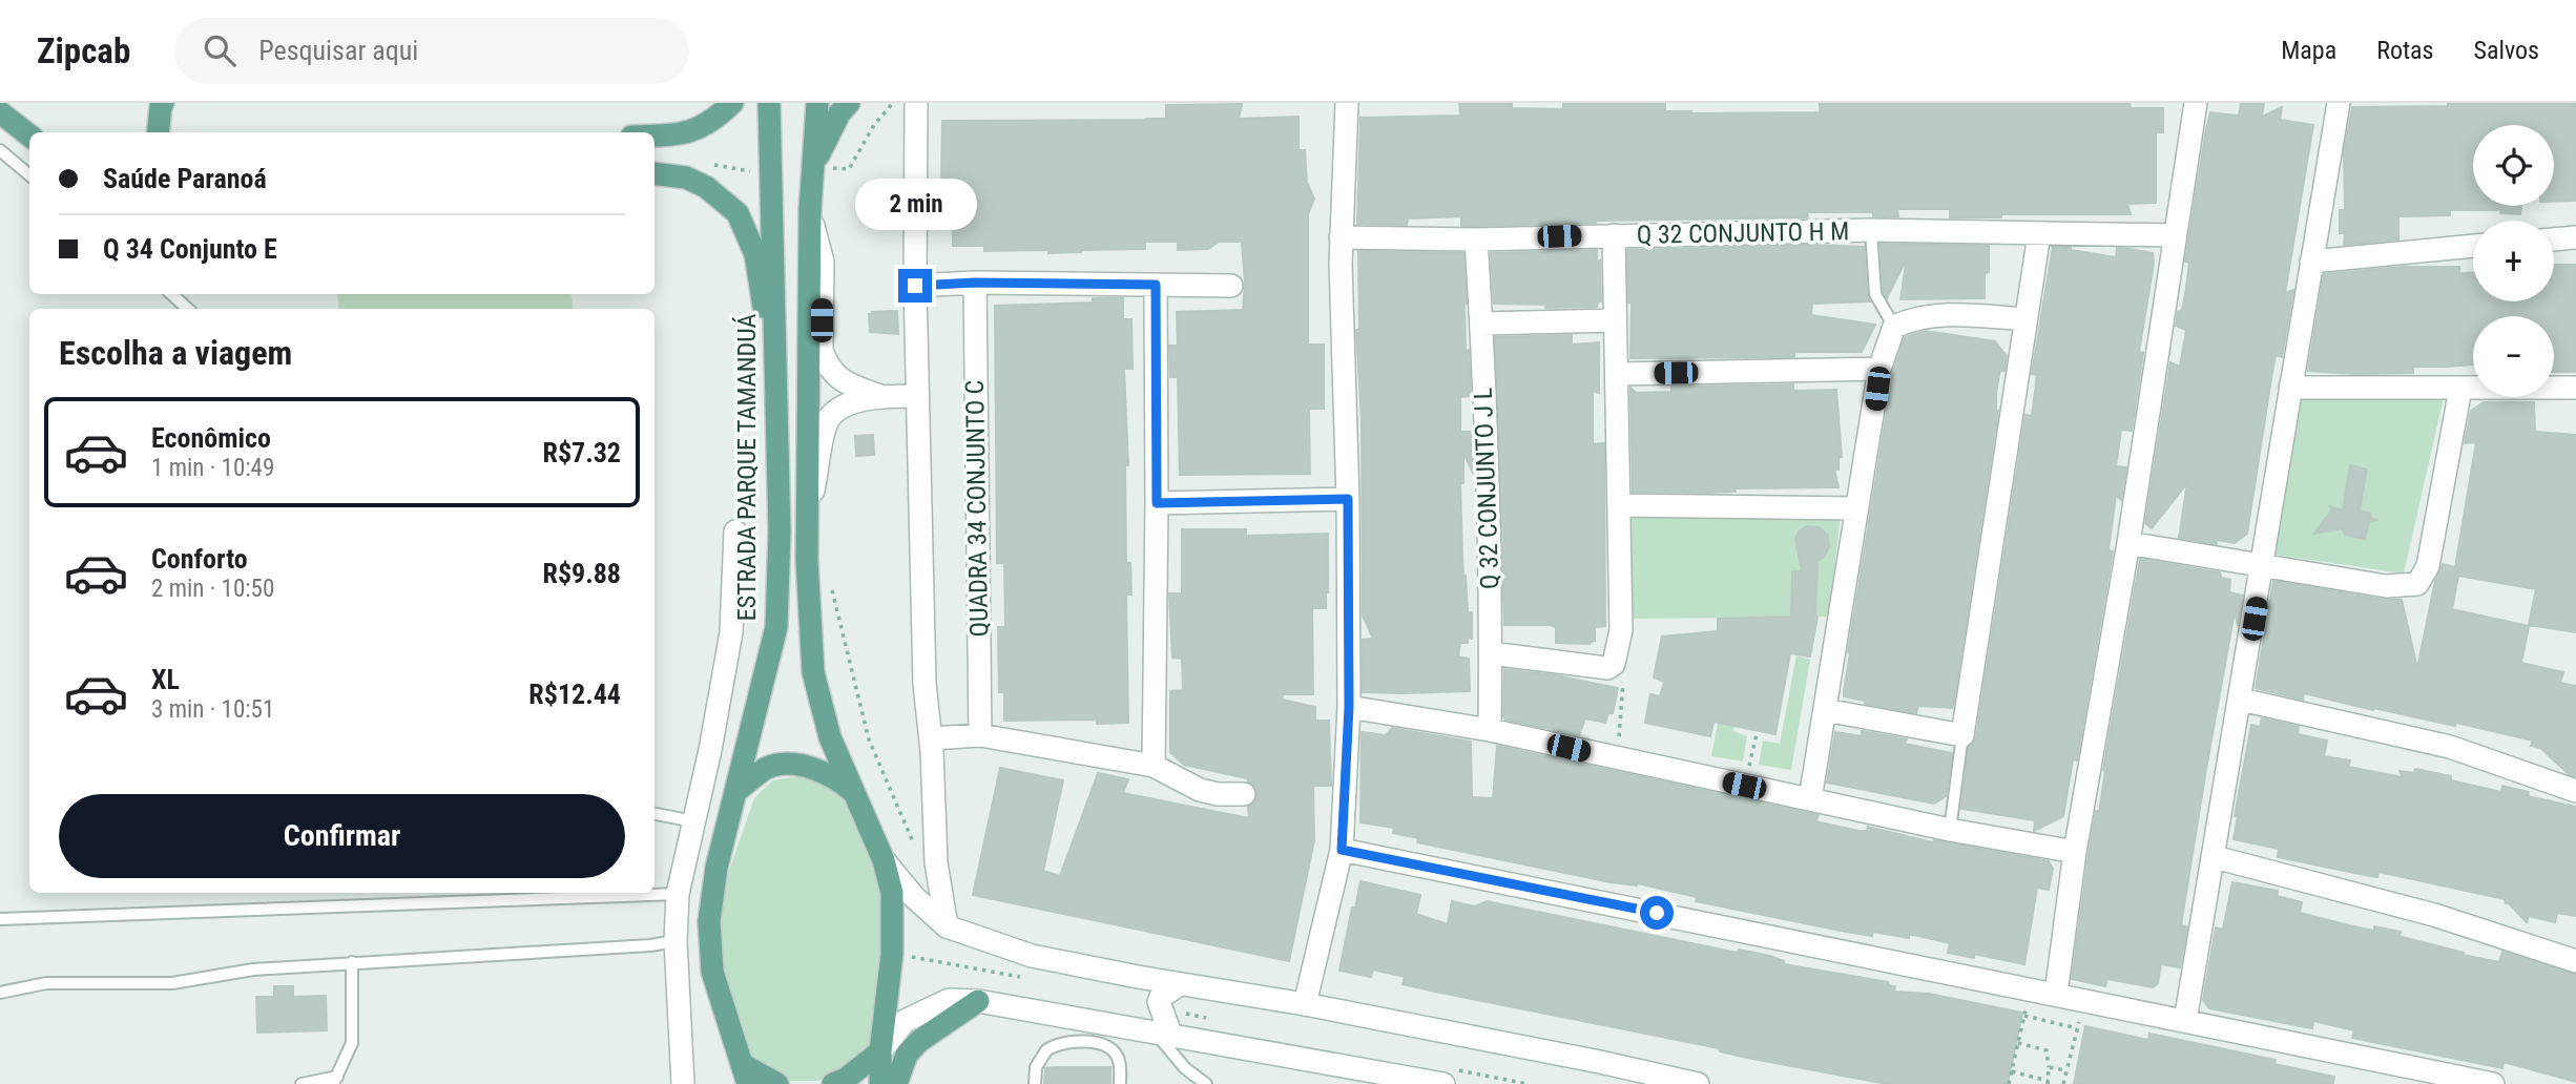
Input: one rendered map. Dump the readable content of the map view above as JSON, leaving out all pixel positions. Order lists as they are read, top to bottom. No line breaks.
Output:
{"streets":{"main road":["ESTRADA PARQUE TAMANDUÁ"],"street":["Q 32 CONJUNTO H M","Q 32 CONJUNTO J L","QUADRA 34 CONJUNTO C"]},"crossings":[["Q 32 CONJUNTO H M","Q 32 CONJUNTO J L"]],"page":{"header":"Zipcab","search":"Pesquisar aqui","nav":["Mapa","Rotas","Salvos"],"map_buttons":["+","−"],"banner":["Saúde Paranoá","Q 34 Conjunto E"],"bubble":"2 min","heading":"Escolha a viagem","list":[{"name":"Econômico","note":"1 min · 10:49","value":"R$7.32"},{"name":"Conforto","note":"2 min · 10:50","value":"R$9.88"},{"name":"XL","note":"3 min · 10:51","value":"R$12.44"}],"buttons":"Confirmar"}}
